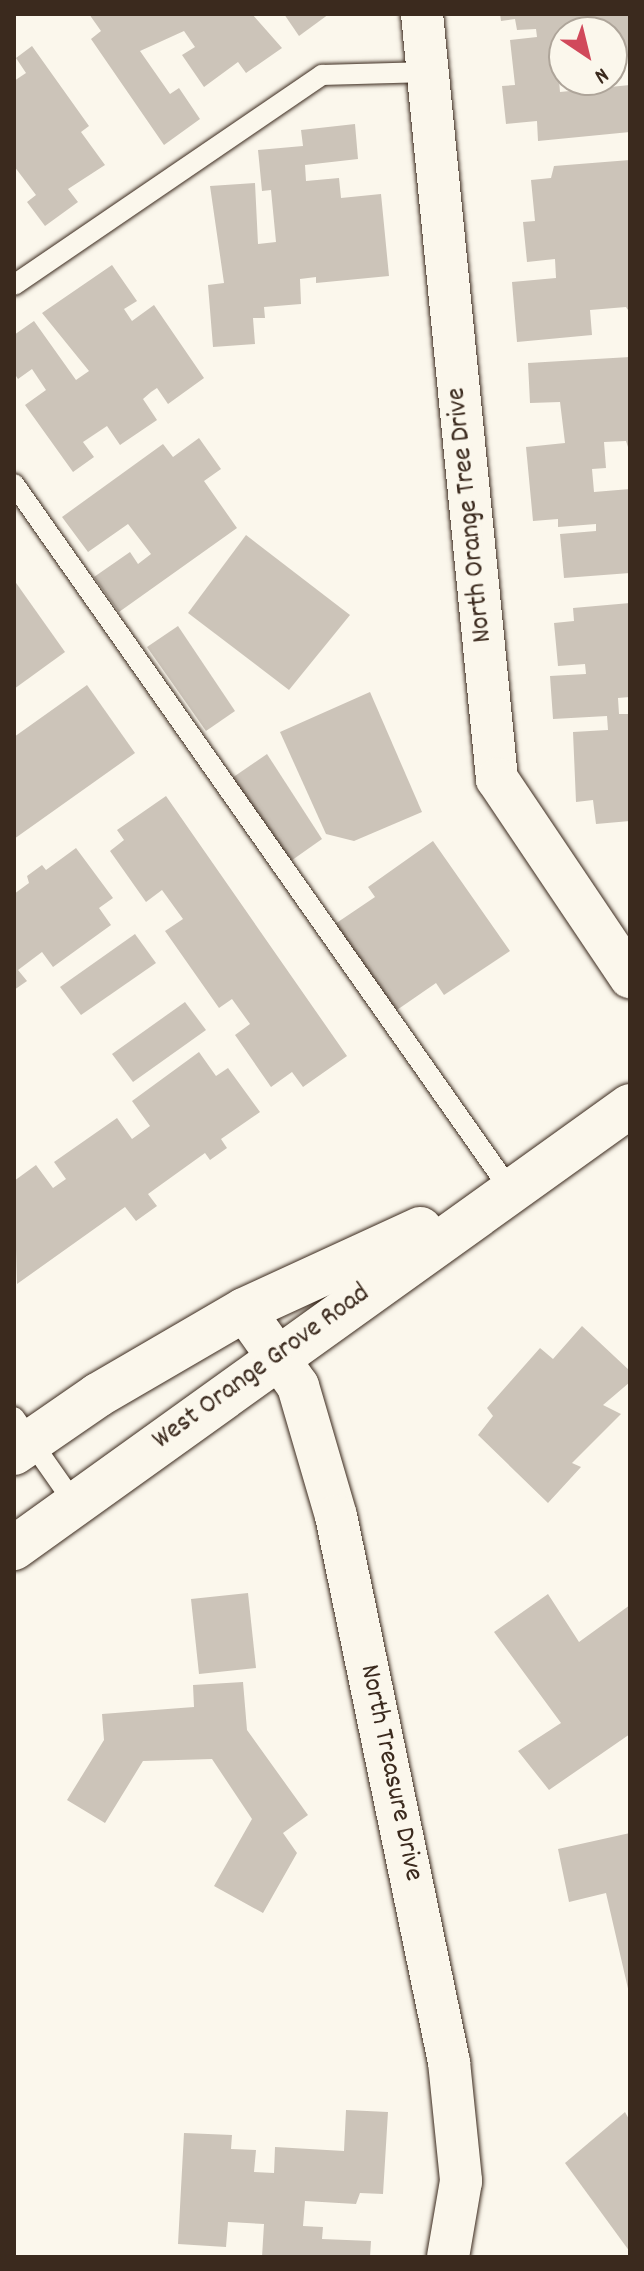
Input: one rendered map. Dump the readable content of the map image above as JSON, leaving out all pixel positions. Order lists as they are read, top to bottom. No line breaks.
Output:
{"streets":{"main road":["West Orange Grove Road"],"street":["North Orange Tree Drive","North Treasure Drive"]},"crossings":[["West Orange Grove Road","North Treasure Drive"]],"north":"bottom right"}
